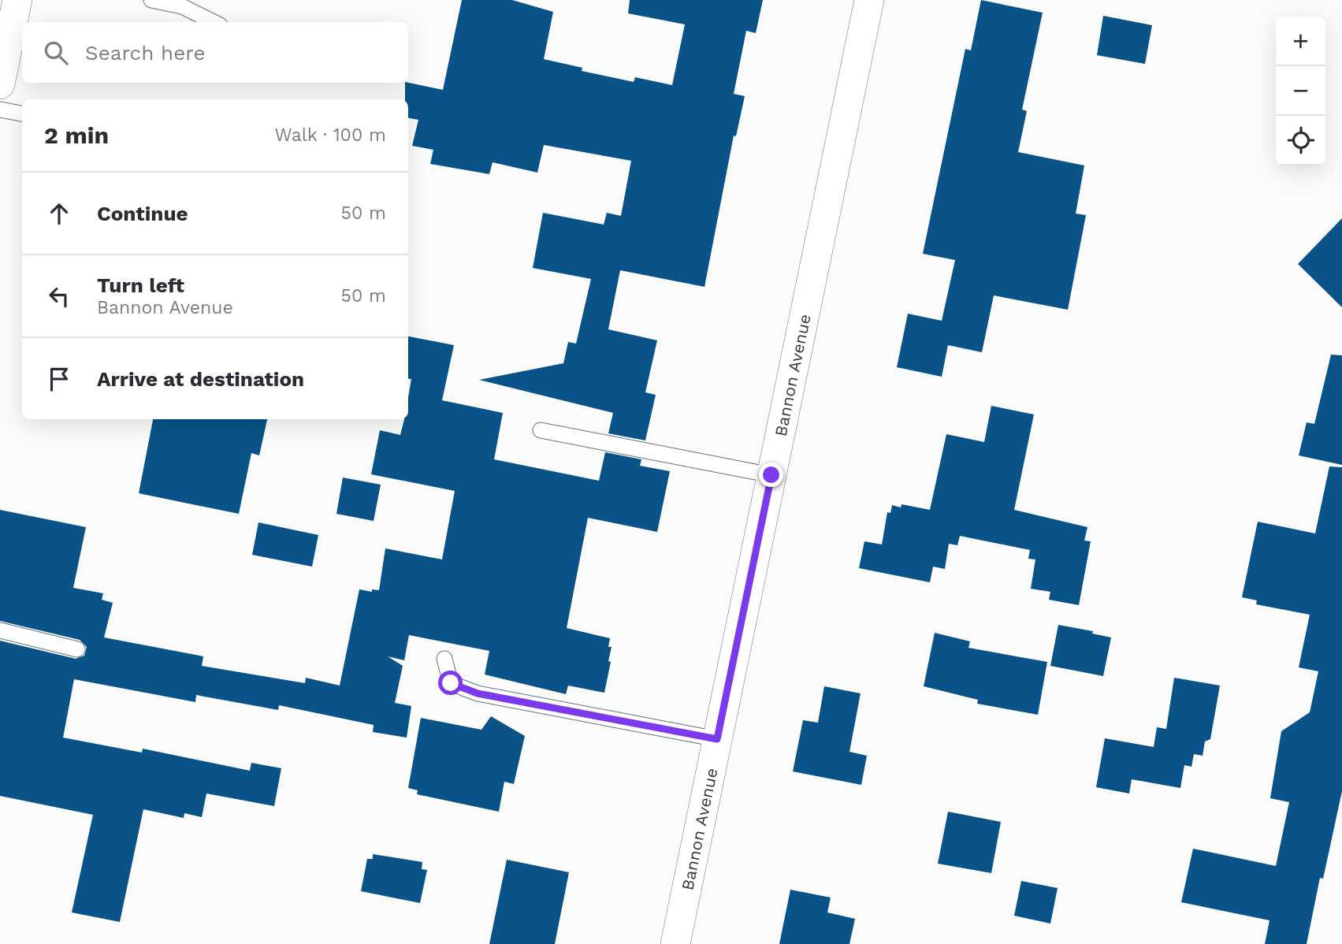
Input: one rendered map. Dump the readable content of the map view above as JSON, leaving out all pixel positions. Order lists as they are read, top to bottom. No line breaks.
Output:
{"streets":{"street":["Bannon Avenue"]},"page":{"map_buttons":["+","−"],"search":"Search here","heading":["2 min","Walk · 100 m"],"list":[["Continue","50 m"],["Turn left","Bannon Avenue","50 m"],"Arrive at destination"]}}
